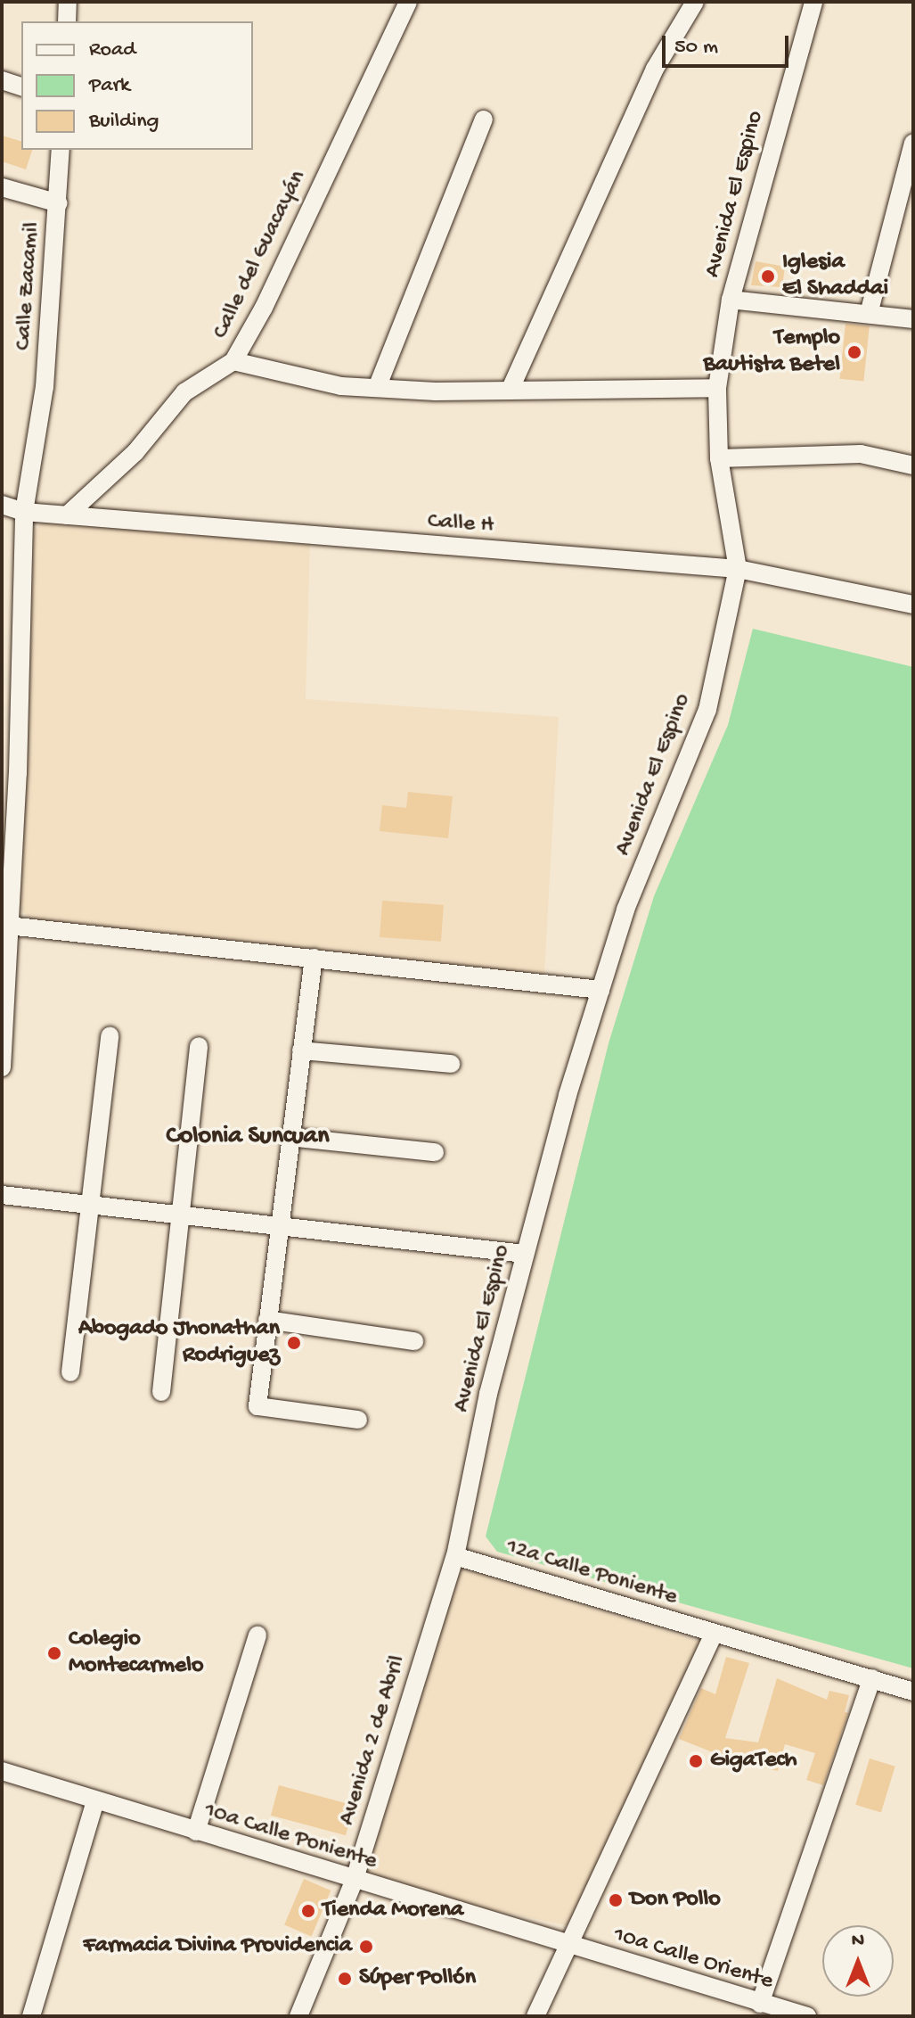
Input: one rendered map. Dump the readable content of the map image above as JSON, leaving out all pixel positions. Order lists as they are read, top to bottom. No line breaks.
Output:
{"streets":{"street":["Avenida El Espino","Calle del Guacayán","Calle Zacamil","Calle H","12a Calle Poniente","Avenida 2 de Abril","10a Calle Poniente","10a Calle Oriente"]},"crossings":[["Avenida El Espino","Calle H"],["Avenida El Espino","12a Calle Poniente"],["Avenida El Espino","Avenida 2 de Abril"],["Calle del Guacayán","Calle H"],["Calle Zacamil","Calle H"],["12a Calle Poniente","Avenida 2 de Abril"],["Avenida 2 de Abril","10a Calle Poniente"],["10a Calle Poniente","10a Calle Oriente"]],"districts":["Colonia Suncuan"],"places":["Iglesia El Shaddai","Templo Bautista Betel","Abogado Jhonathan Rodriguez","Colegio Montecarmelo","GigaTech","Don Pollo","Tienda Morena","Farmacia Divina Providencia","Súper Pollón"],"legend":["Road","Park","Building"],"scale_bar":"50 m","north":"top"}
